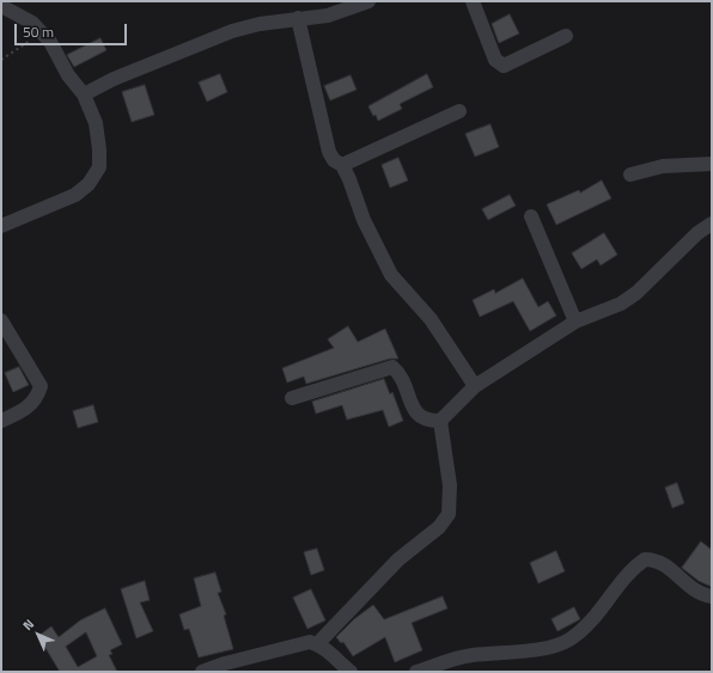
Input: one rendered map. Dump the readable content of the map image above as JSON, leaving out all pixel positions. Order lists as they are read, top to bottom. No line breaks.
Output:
{"scale_bar":"50 m","north":"top left"}
